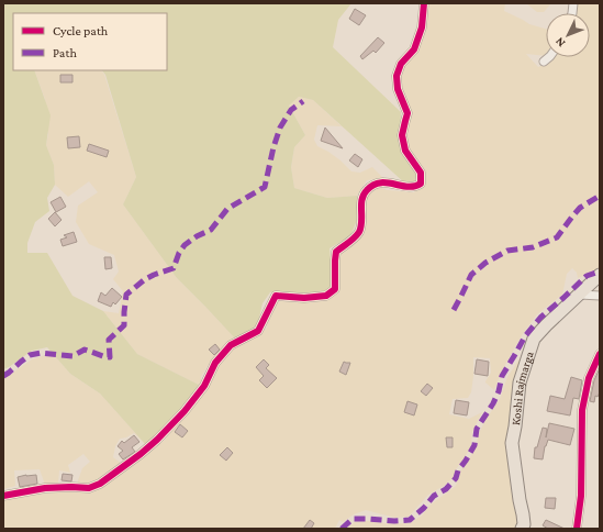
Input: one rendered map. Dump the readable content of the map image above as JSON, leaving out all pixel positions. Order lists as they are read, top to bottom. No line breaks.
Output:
{"streets":{"main road":["Koshi Rajmarga"]},"legend":["Cycle path","Path"],"north":"bottom left"}
